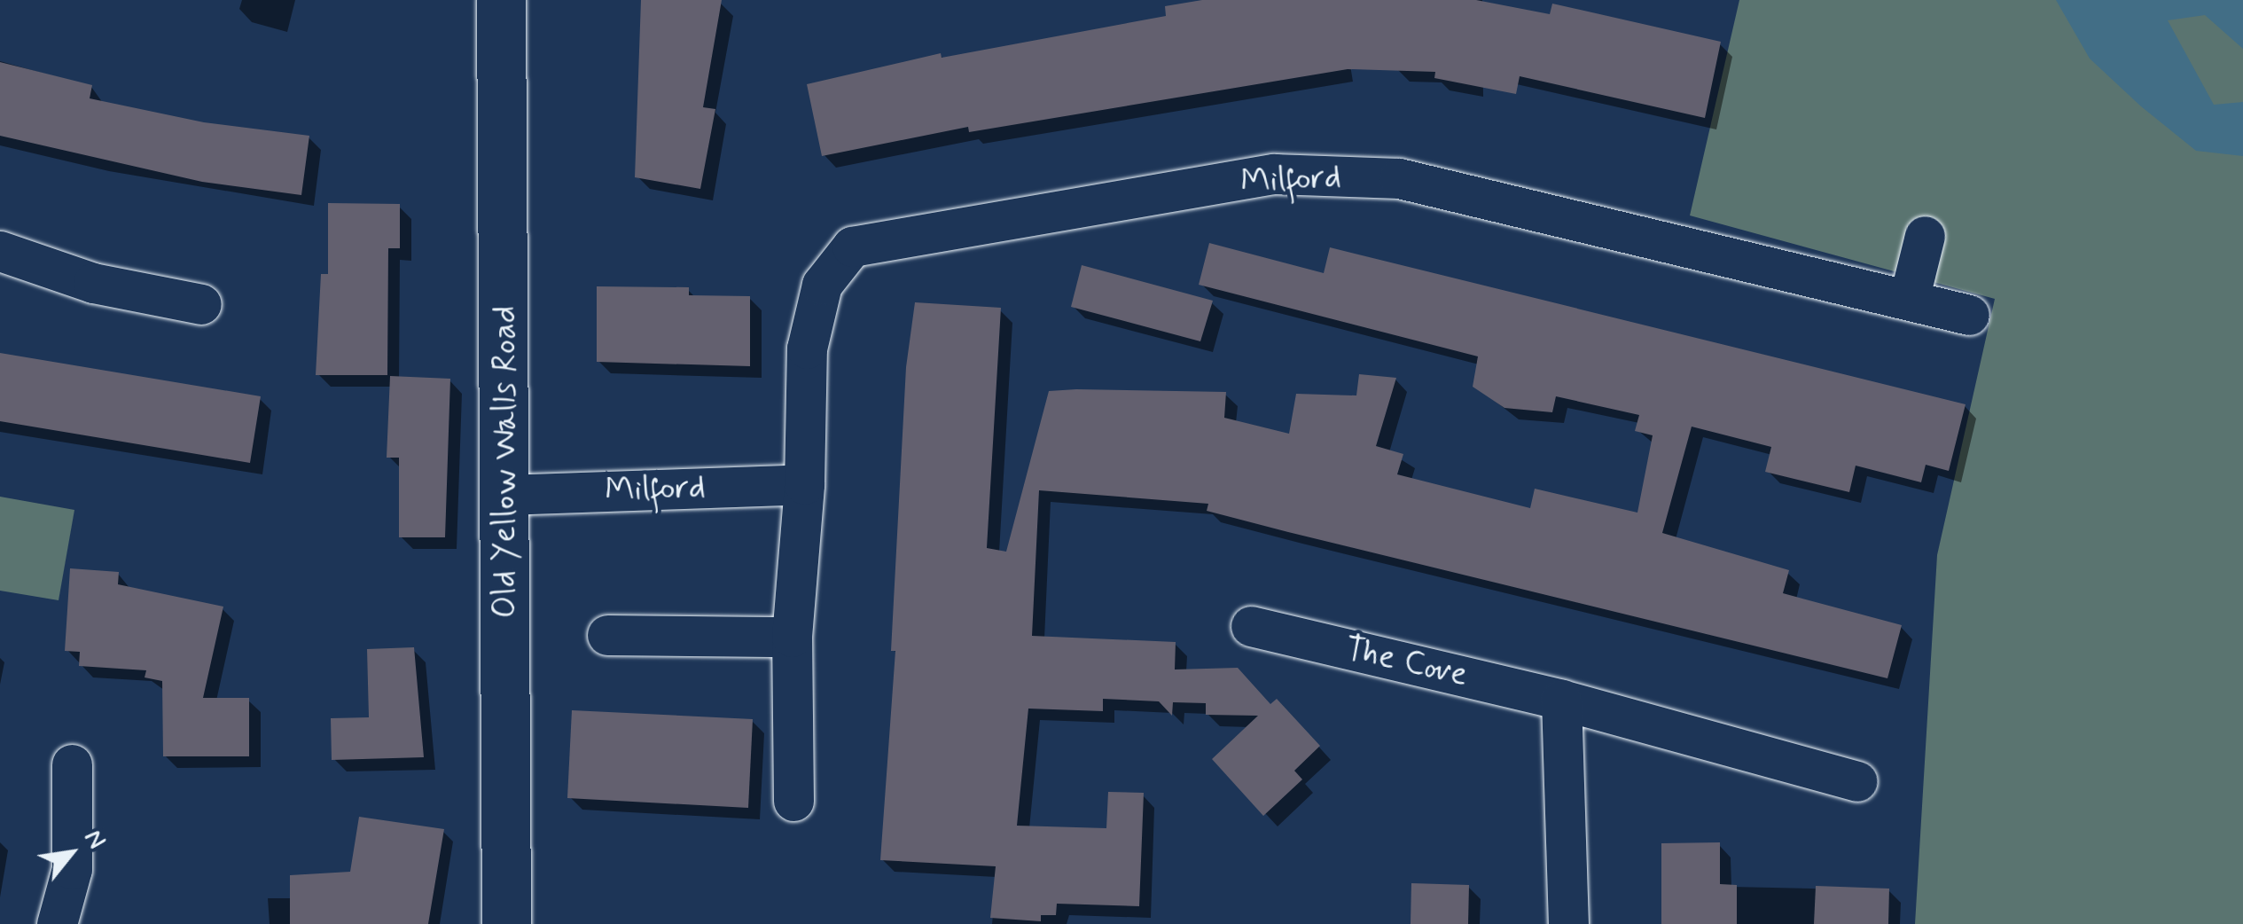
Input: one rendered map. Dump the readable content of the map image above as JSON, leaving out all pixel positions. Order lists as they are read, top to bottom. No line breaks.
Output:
{"streets":{"street":["Milford","Old Yellow Walls Road","The Cove"]},"crossings":[["Milford","Old Yellow Walls Road"]],"north":"top right"}
